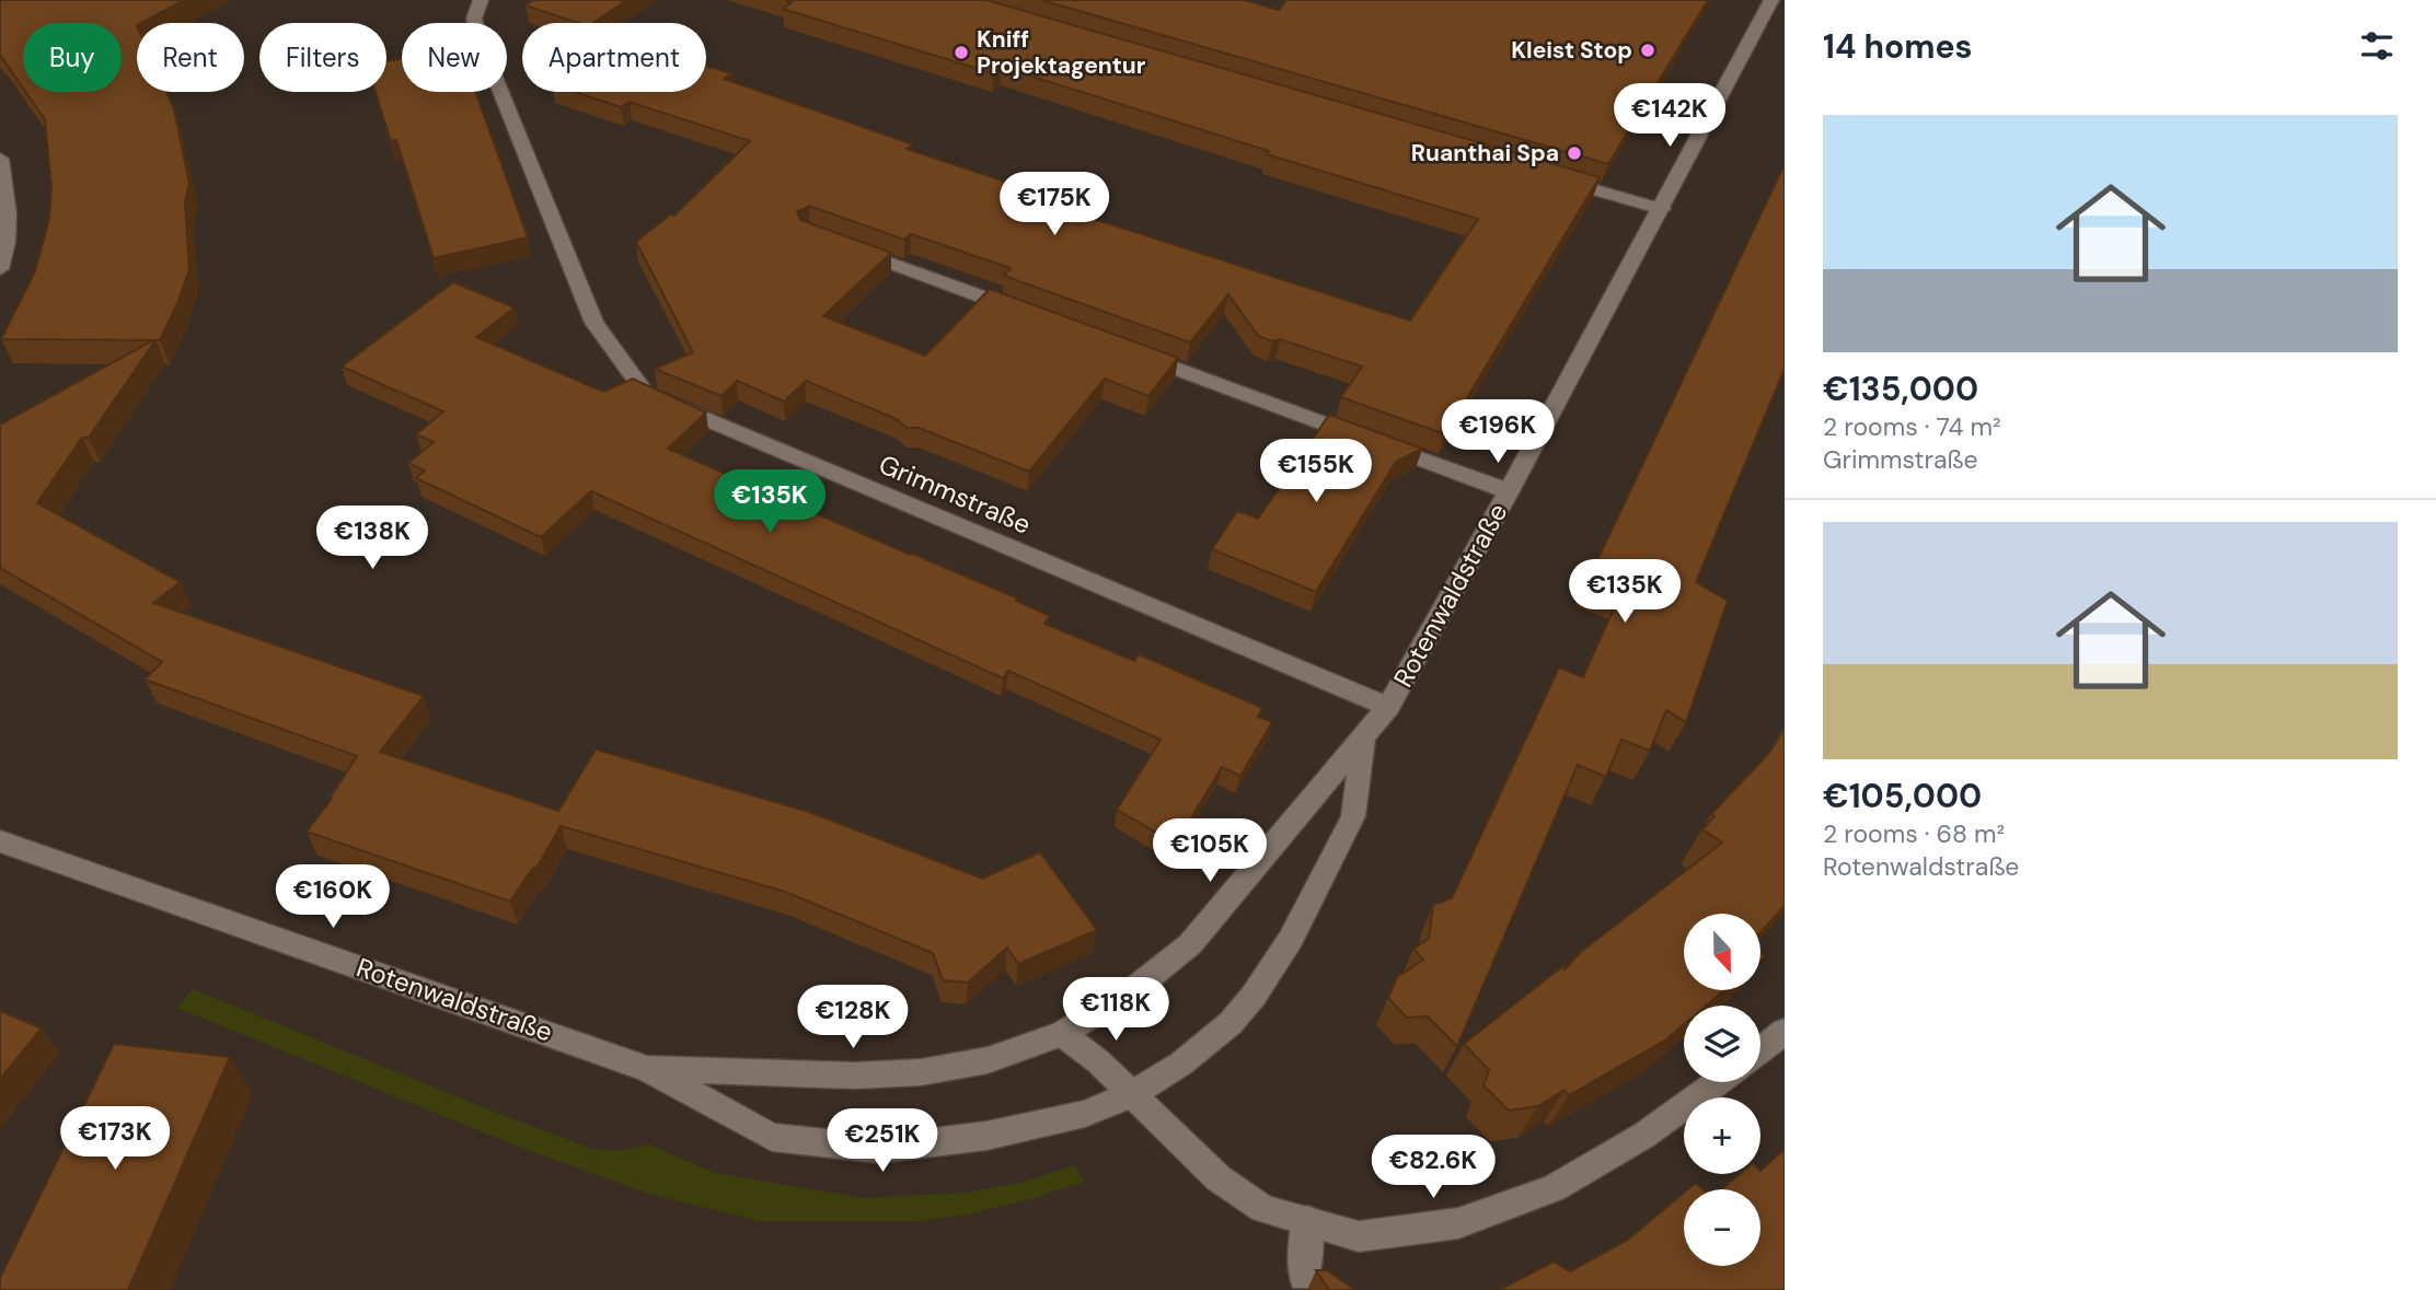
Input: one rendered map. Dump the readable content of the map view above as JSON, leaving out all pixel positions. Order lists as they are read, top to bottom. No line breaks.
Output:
{"streets":{"main road":["Grimmstraße","Rotenwaldstraße"]},"crossings":[["Grimmstraße","Rotenwaldstraße"]],"places":["Kleist Stop","Kniff Projektagentur","Ruanthai Spa"],"north":"bottom","page":{"heading":"14 homes","chip":["Buy","Rent","Filters","New","Apartment"],"price":["€142K","€175K","€196K","€155K","€135K","€138K","€135K","€105K","€160K","€118K","€128K","€173K","€251K","€82.6K"],"list":[{"name":"€135,000","note":"2 rooms · 74 m² · Grimmstraße"},{"name":"€105,000","note":"2 rooms · 68 m² · Rotenwaldstraße"}],"map_buttons":["+","−"]}}
